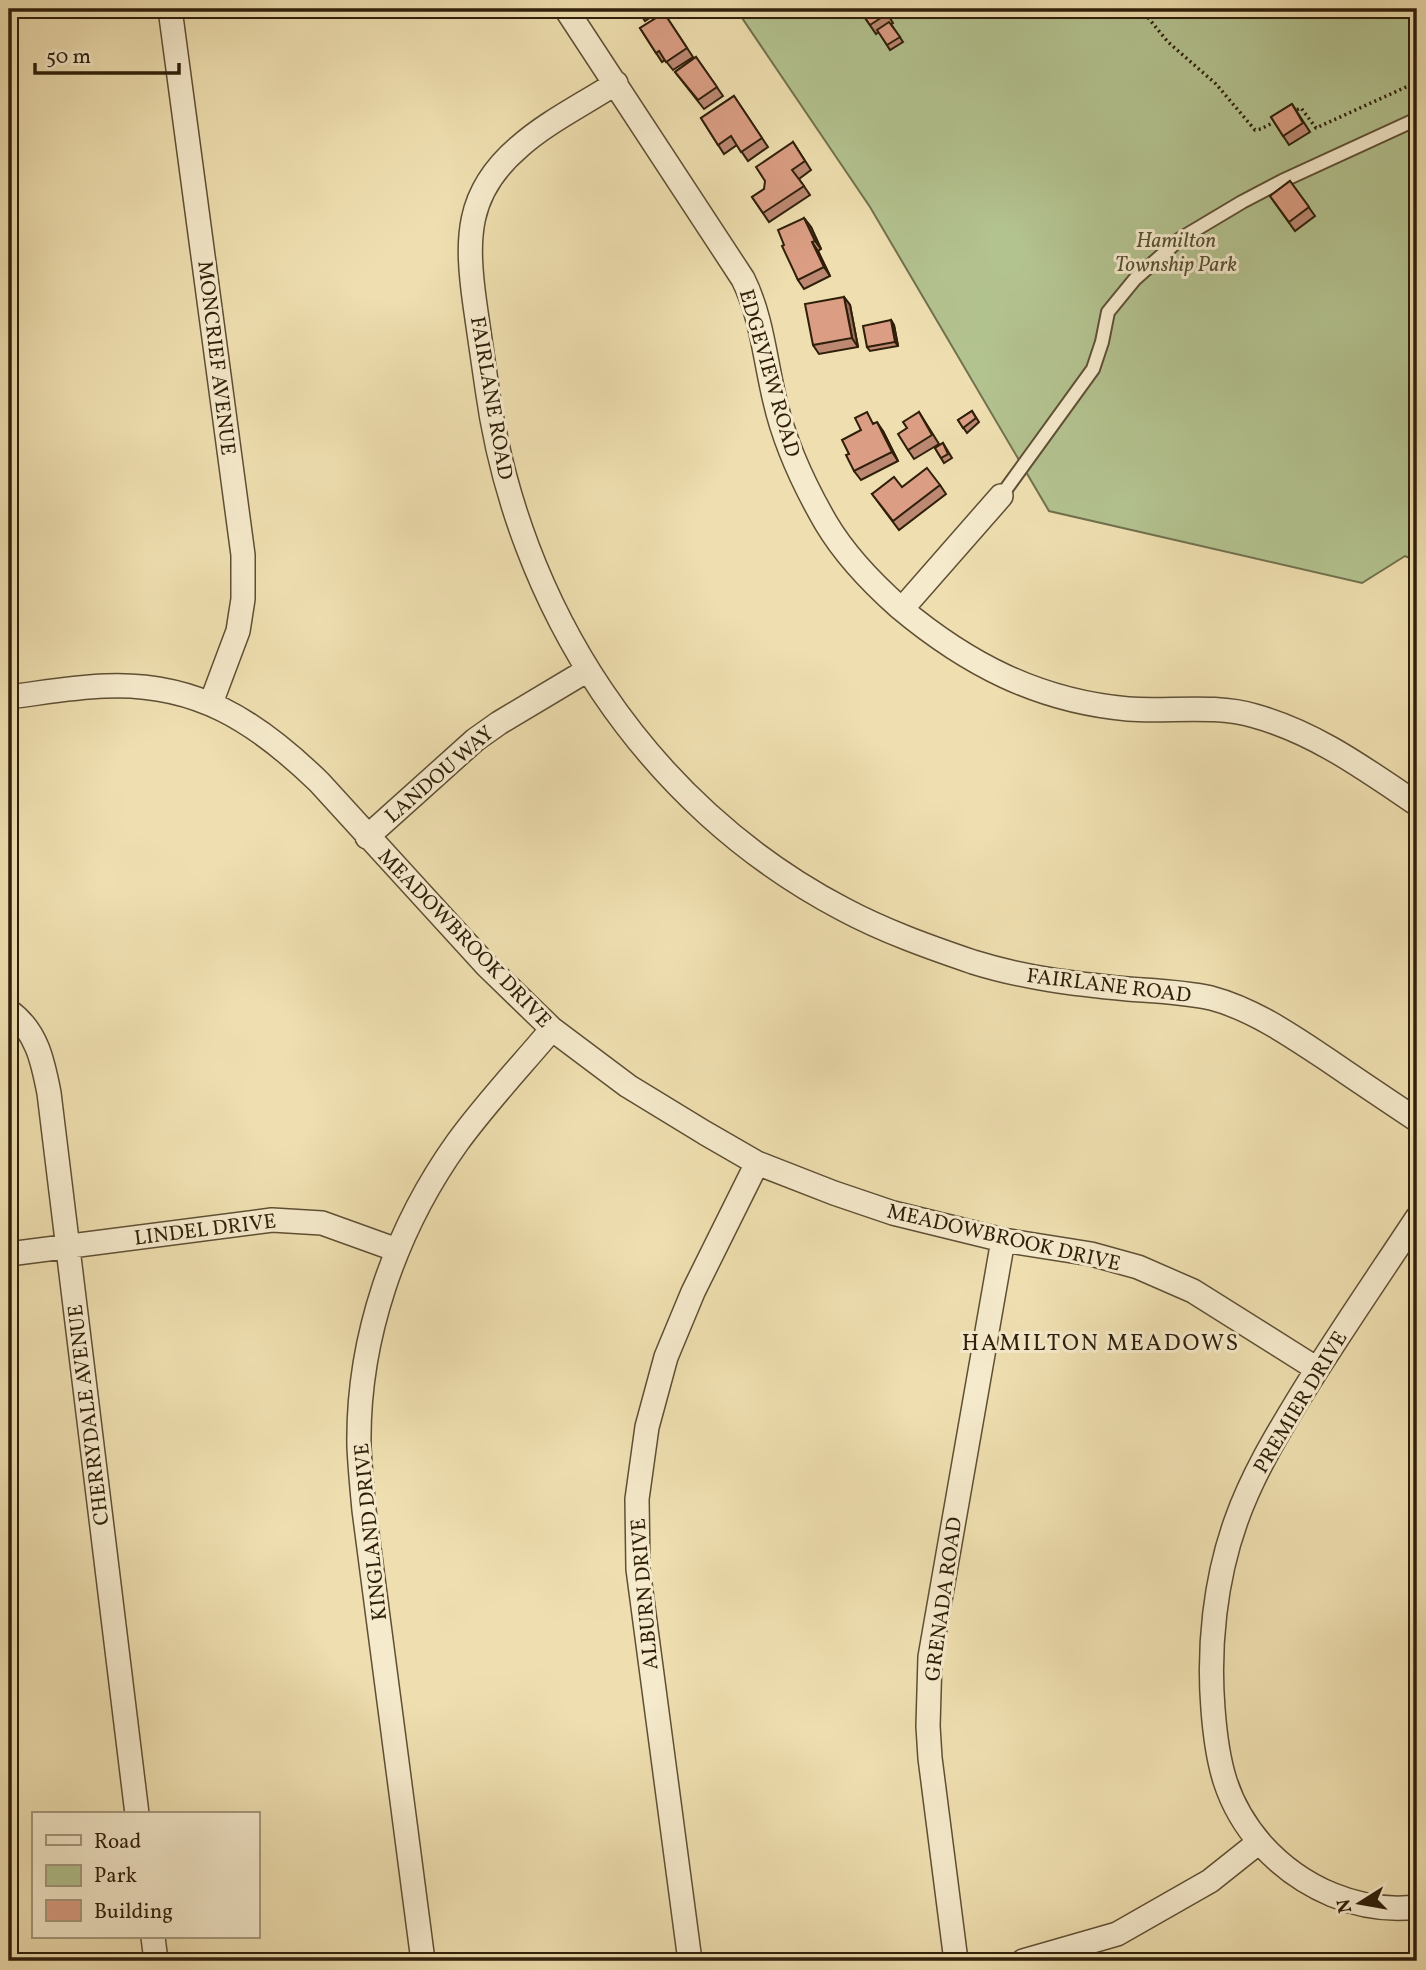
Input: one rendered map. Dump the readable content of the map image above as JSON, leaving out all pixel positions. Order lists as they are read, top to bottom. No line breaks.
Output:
{"streets":{"street":["MONCRIEF AVENUE","EDGEVIEW ROAD","FAIRLANE ROAD","LANDOU WAY","MEADOWBROOK DRIVE","LINDEL DRIVE","PREMIER DRIVE","CHERRYDALE AVENUE","KINGLAND DRIVE","ALBURN DRIVE","GRENADA ROAD"]},"crossings":[["MONCRIEF AVENUE","MEADOWBROOK DRIVE"],["EDGEVIEW ROAD","FAIRLANE ROAD"],["FAIRLANE ROAD","LANDOU WAY"],["LANDOU WAY","MEADOWBROOK DRIVE"],["MEADOWBROOK DRIVE","PREMIER DRIVE"],["MEADOWBROOK DRIVE","KINGLAND DRIVE"],["MEADOWBROOK DRIVE","ALBURN DRIVE"],["MEADOWBROOK DRIVE","GRENADA ROAD"],["LINDEL DRIVE","CHERRYDALE AVENUE"],["LINDEL DRIVE","KINGLAND DRIVE"]],"districts":["HAMILTON MEADOWS"],"parks":["Hamilton Township Park"],"legend":["Road","Park","Building"],"scale_bar":"50 m","north":"left"}
